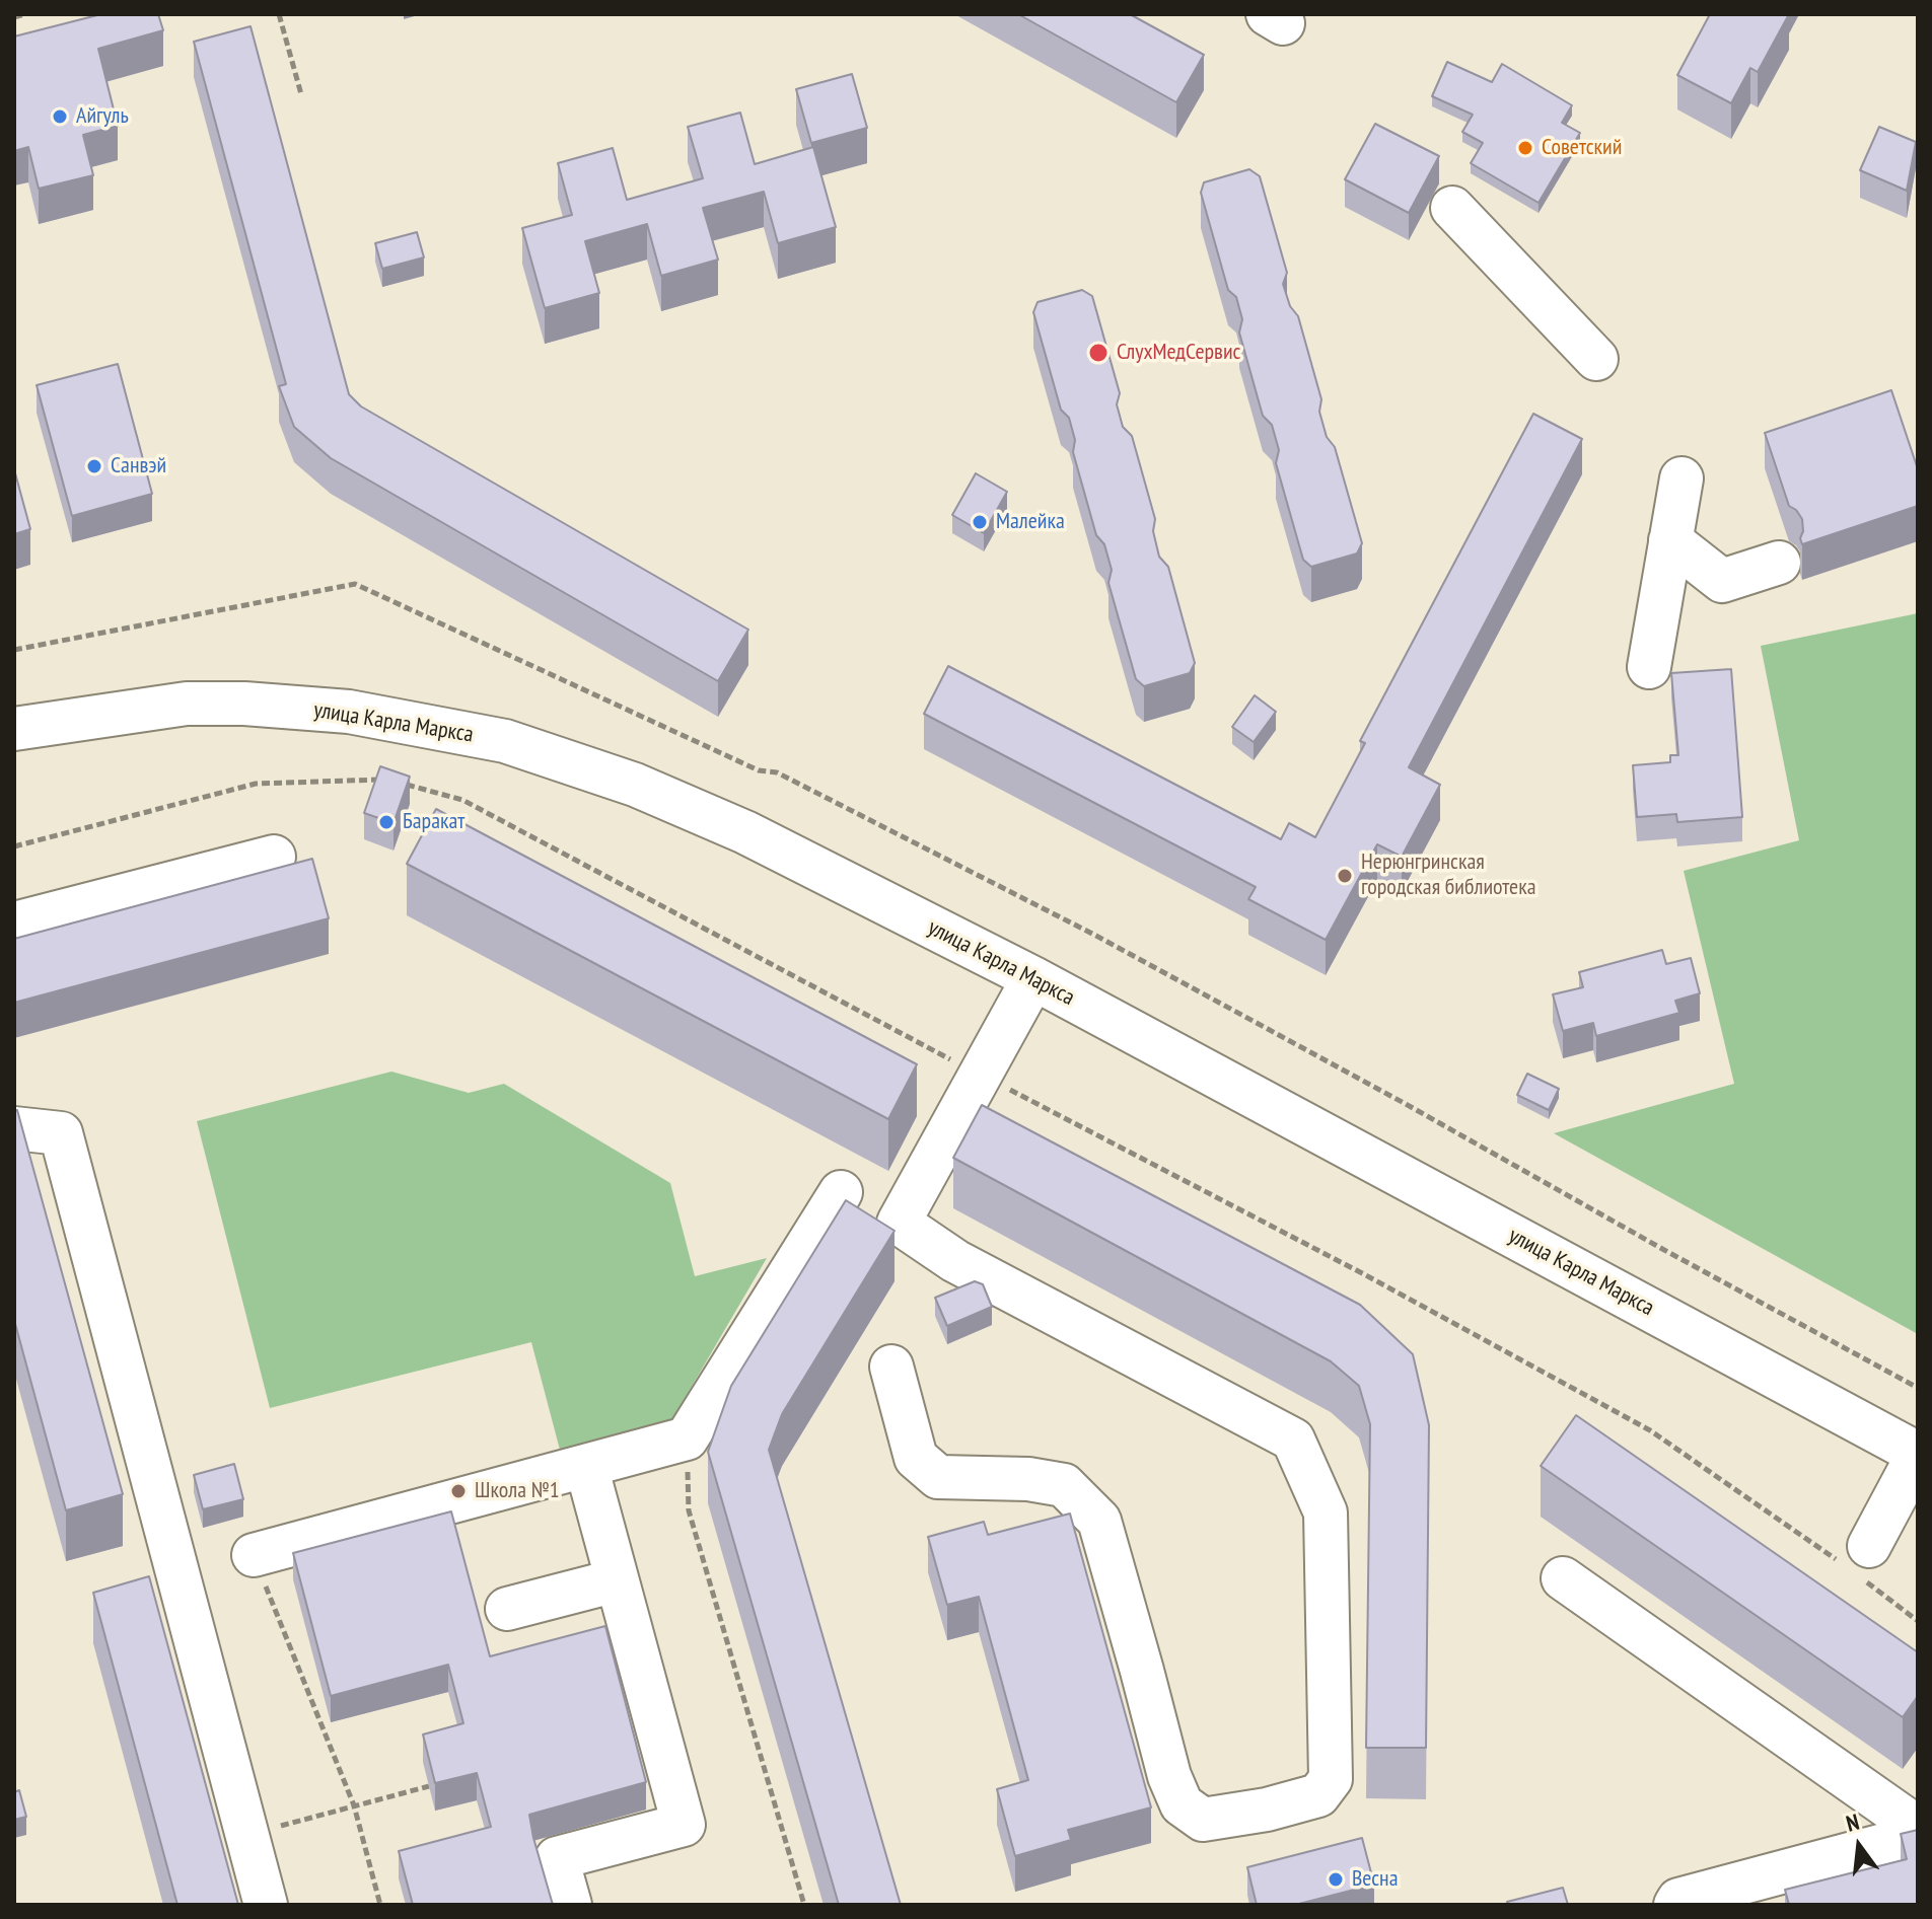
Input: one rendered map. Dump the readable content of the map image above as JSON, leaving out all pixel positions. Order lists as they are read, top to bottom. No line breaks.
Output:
{"streets":{"street":["улица Карла Маркса"]},"places":["Айгуль","Советский","СлухМедСервис","Санвэй","Малейка","Баракат","Нерюнгринская городская библиотека","Школа №1","Весна"],"north":"top"}
